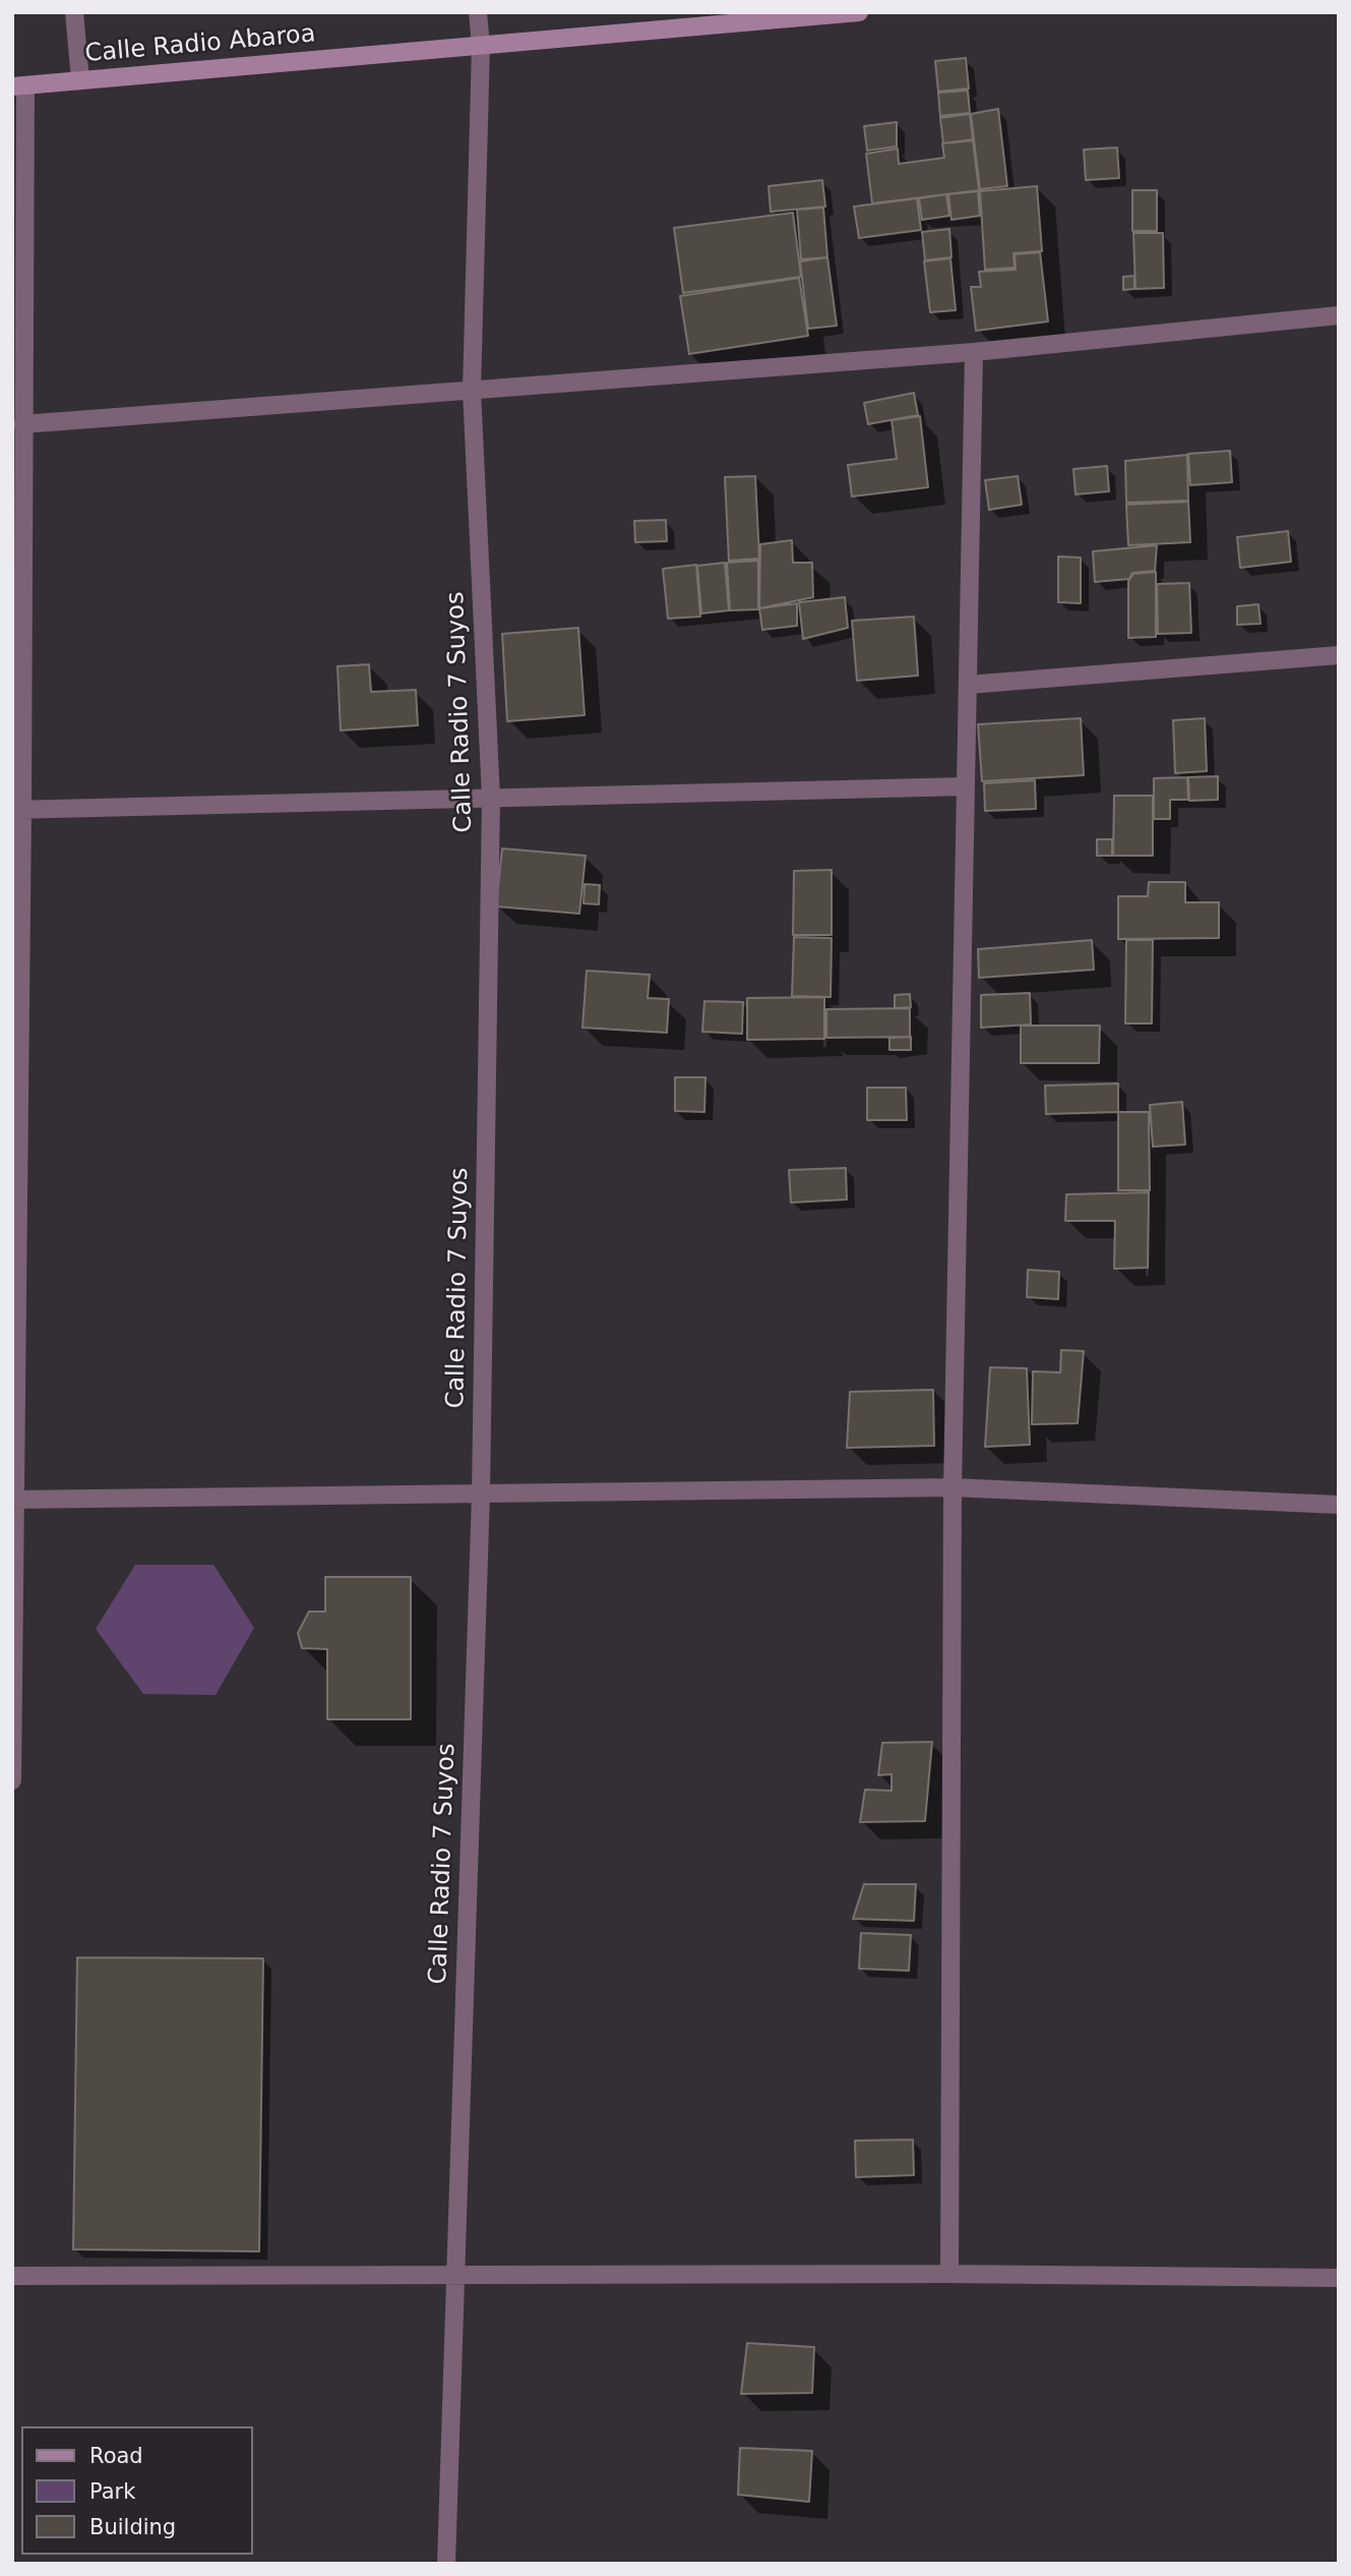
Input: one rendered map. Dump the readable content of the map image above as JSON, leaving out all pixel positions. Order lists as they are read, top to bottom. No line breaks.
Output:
{"streets":{"street":["Calle Radio Abaroa","Calle Radio 7 Suyos"]},"crossings":[["Calle Radio Abaroa","Calle Radio 7 Suyos"]],"legend":["Road","Park","Building"]}
